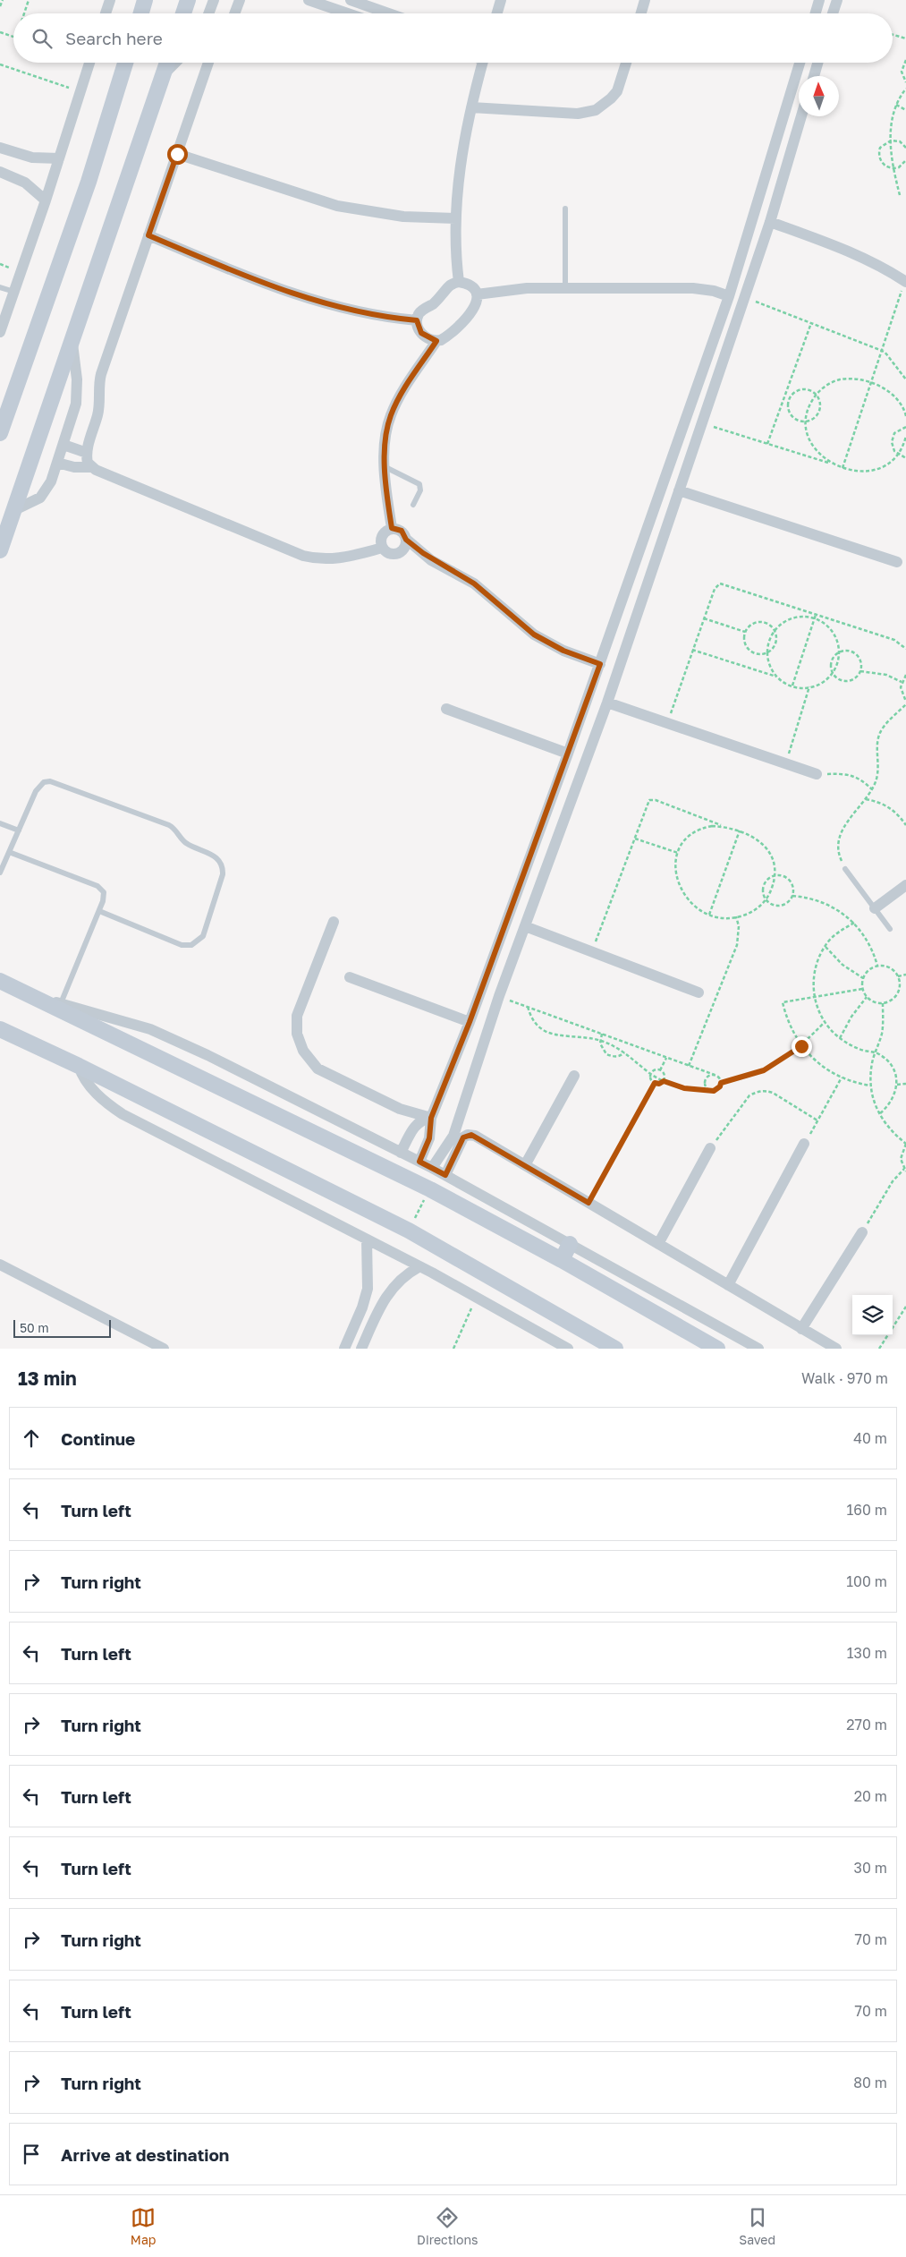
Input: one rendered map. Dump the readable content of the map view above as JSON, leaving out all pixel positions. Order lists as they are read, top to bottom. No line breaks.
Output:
{"scale_bar":"50 m","north":"top","page":{"search":"Search here","scale":"50 m","heading":["13 min","Walk · 970 m"],"list":[["Continue","40 m"],["Turn left","160 m"],["Turn right","100 m"],["Turn left","130 m"],["Turn right","270 m"],["Turn left","20 m"],["Turn left","30 m"],["Turn right","70 m"],["Turn left","70 m"],["Turn right","80 m"],"Arrive at destination"],"nav":["Map","Directions","Saved"]}}
